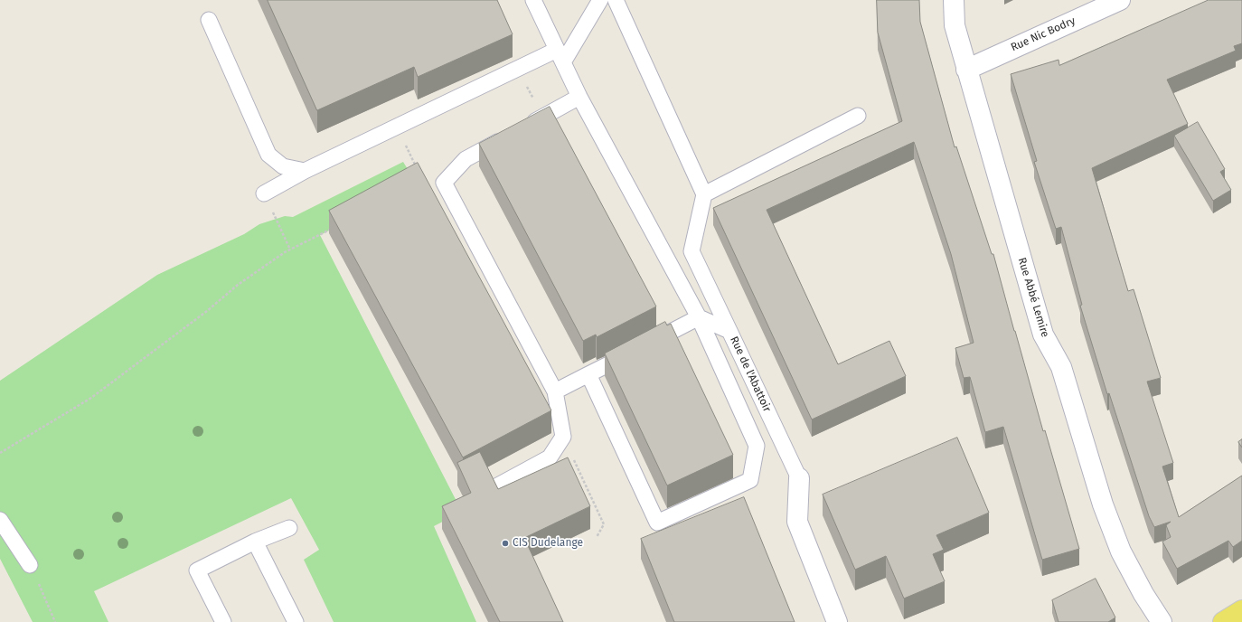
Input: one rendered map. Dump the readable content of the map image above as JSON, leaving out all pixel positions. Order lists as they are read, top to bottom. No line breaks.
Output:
{"streets":{"street":["Rue Nic Bodry","Rue Abbé Lemire","Rue de l'Abattoir"]},"crossings":[["Rue Nic Bodry","Rue Abbé Lemire"]],"places":["CIS Dudelange"]}
